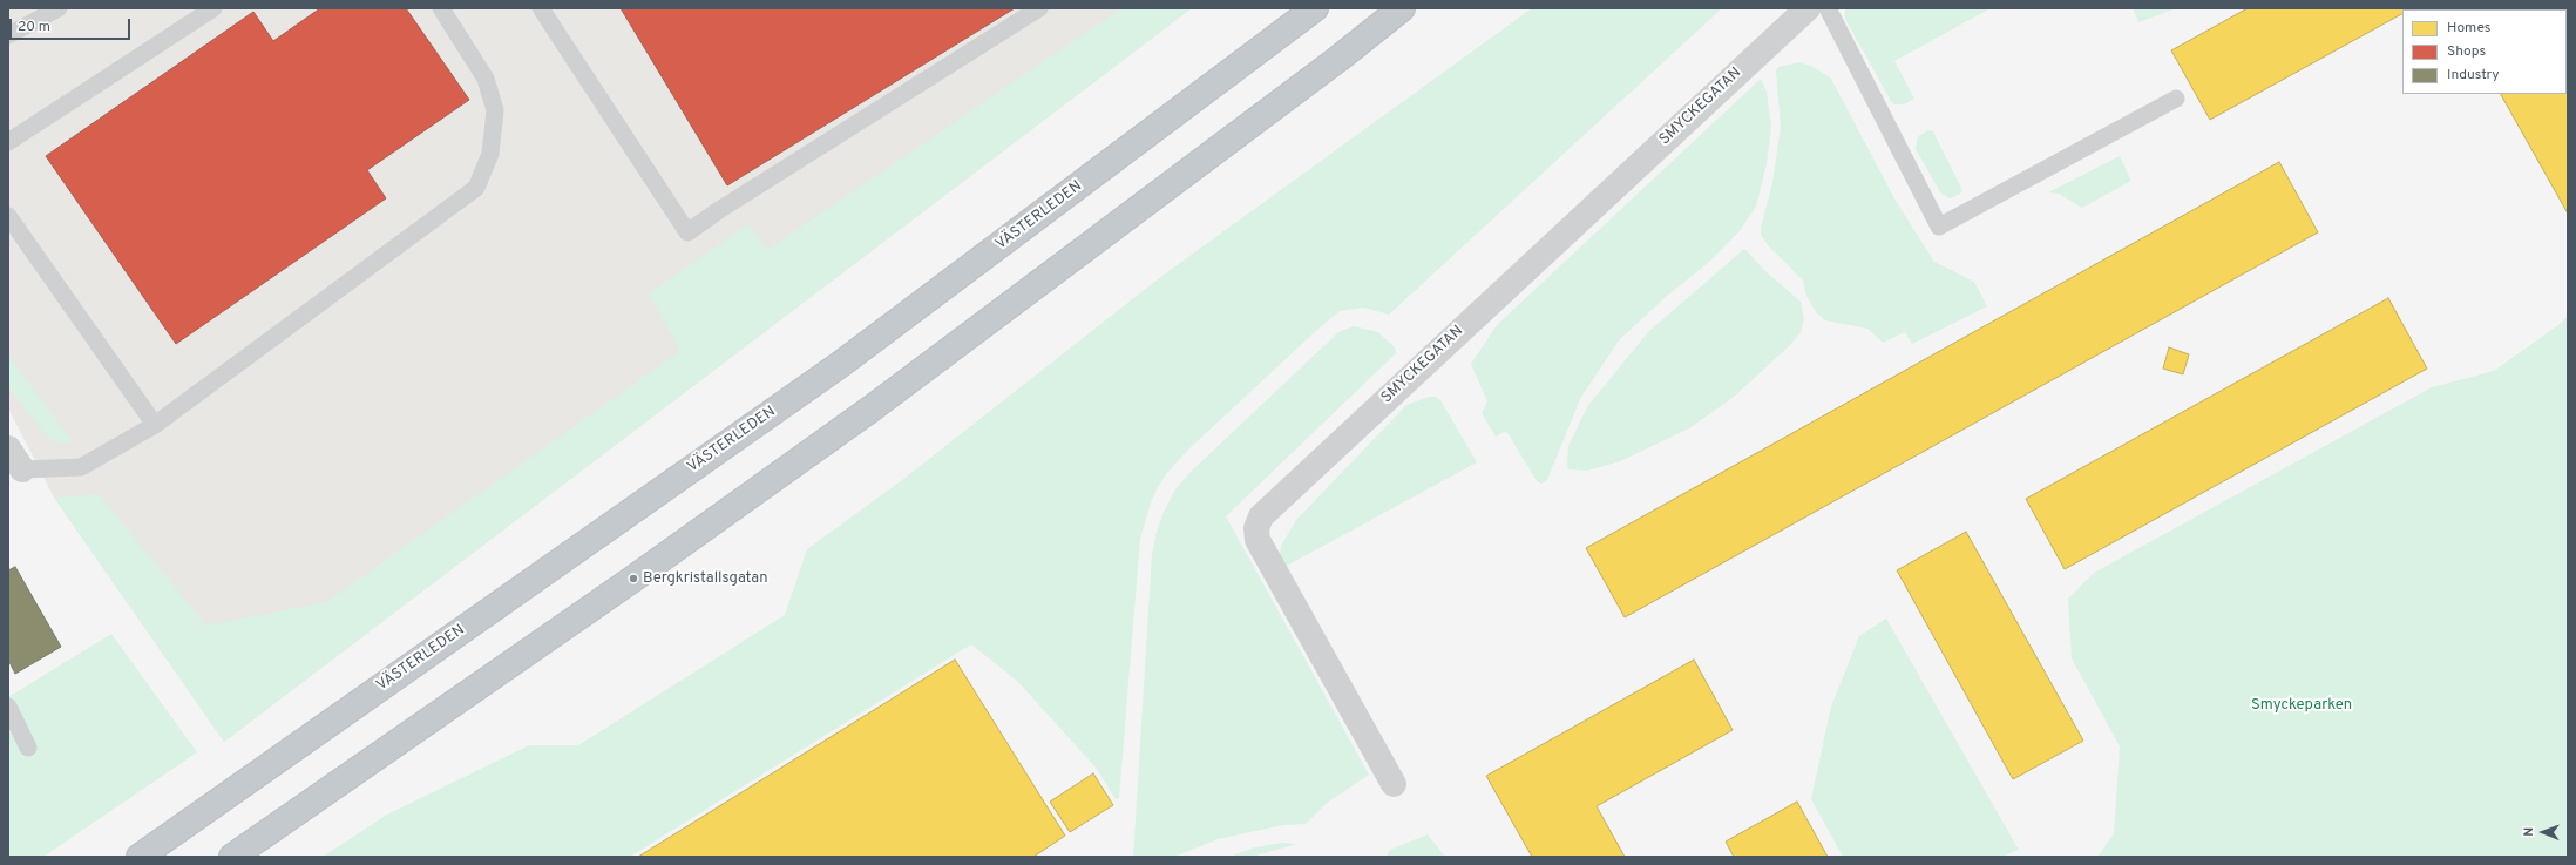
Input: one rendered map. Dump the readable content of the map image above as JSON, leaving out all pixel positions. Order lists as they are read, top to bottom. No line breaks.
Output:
{"streets":{"highway":["VÄSTERLEDEN"],"street":["SMYCKEGATAN"]},"parks":["Smyckeparken"],"places":["Bergkristallsgatan"],"legend":["Homes","Shops","Industry"],"scale_bar":"20 m","north":"left"}
